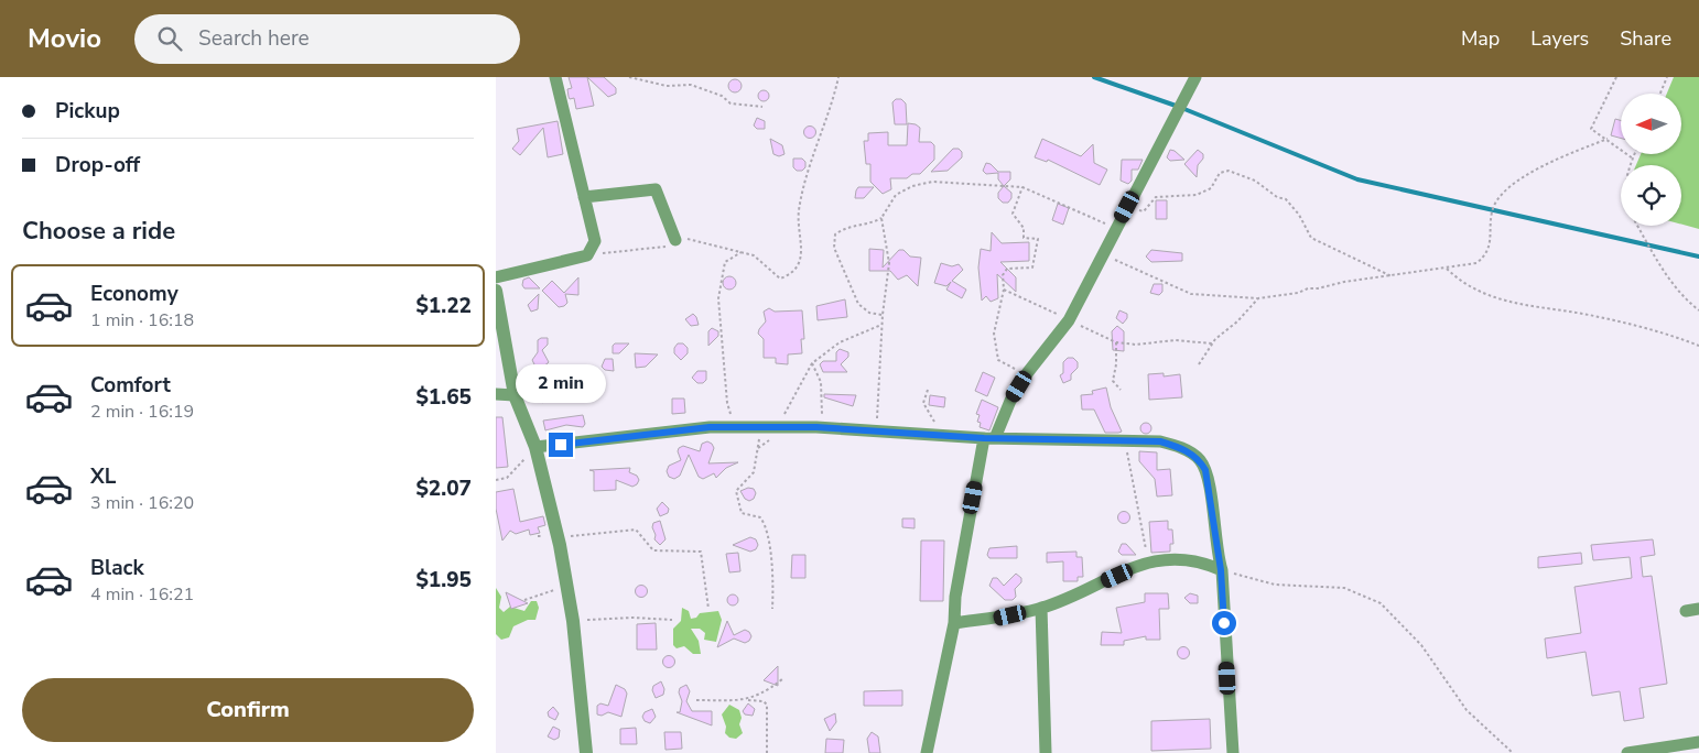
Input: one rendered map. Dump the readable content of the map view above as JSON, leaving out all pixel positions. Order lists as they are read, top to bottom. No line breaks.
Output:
{"north":"left","page":{"header":"Movio","search":"Search here","nav":["Map","Layers","Share"],"banner":["Pickup","Drop-off"],"heading":"Choose a ride","list":[{"name":"Economy","note":"1 min · 16:18","value":"$1.22"},{"name":"Comfort","note":"2 min · 16:19","value":"$1.65"},{"name":"XL","note":"3 min · 16:20","value":"$2.07"},{"name":"Black","note":"4 min · 16:21","value":"$1.95"}],"bubble":"2 min","buttons":"Confirm"}}
